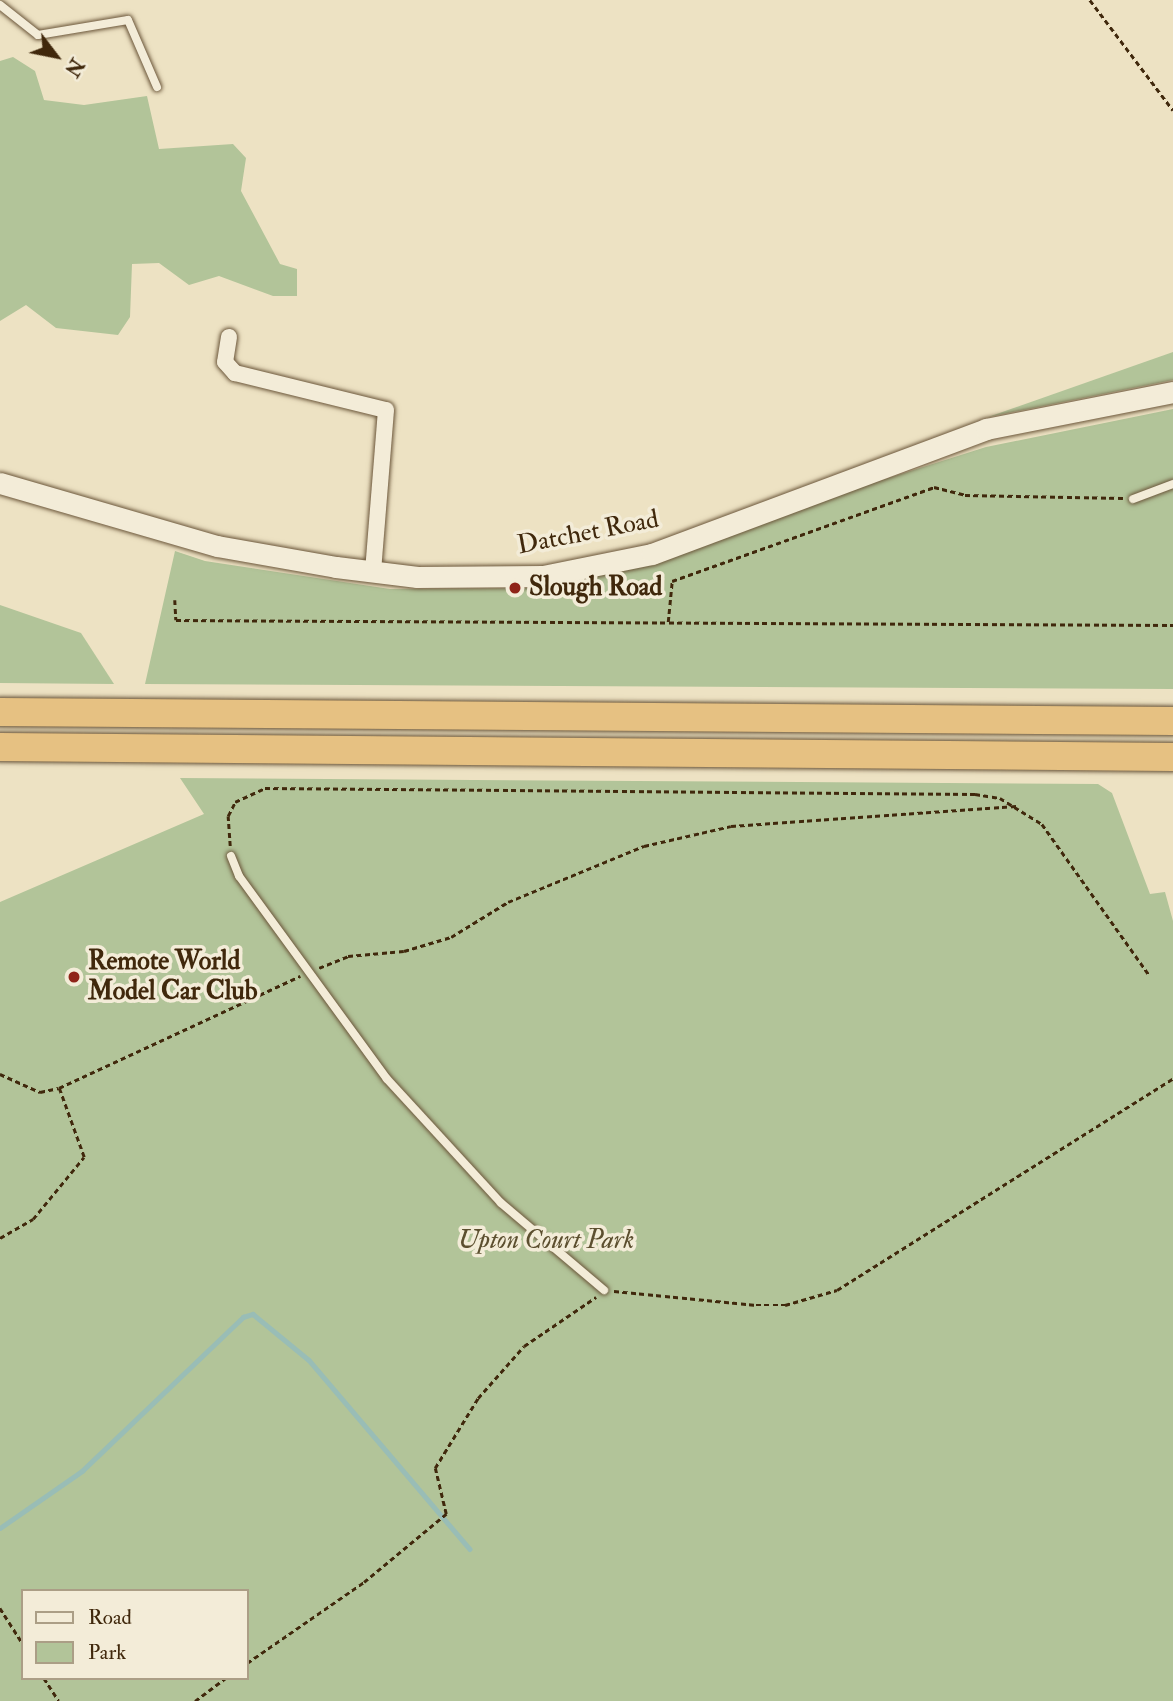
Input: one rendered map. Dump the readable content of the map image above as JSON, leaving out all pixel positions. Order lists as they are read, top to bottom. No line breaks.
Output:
{"streets":{"main road":["Datchet Road"]},"parks":["Upton Court Park"],"places":["Slough Road","Remote World Model Car Club"],"legend":["Road","Park"],"north":"bottom right"}
